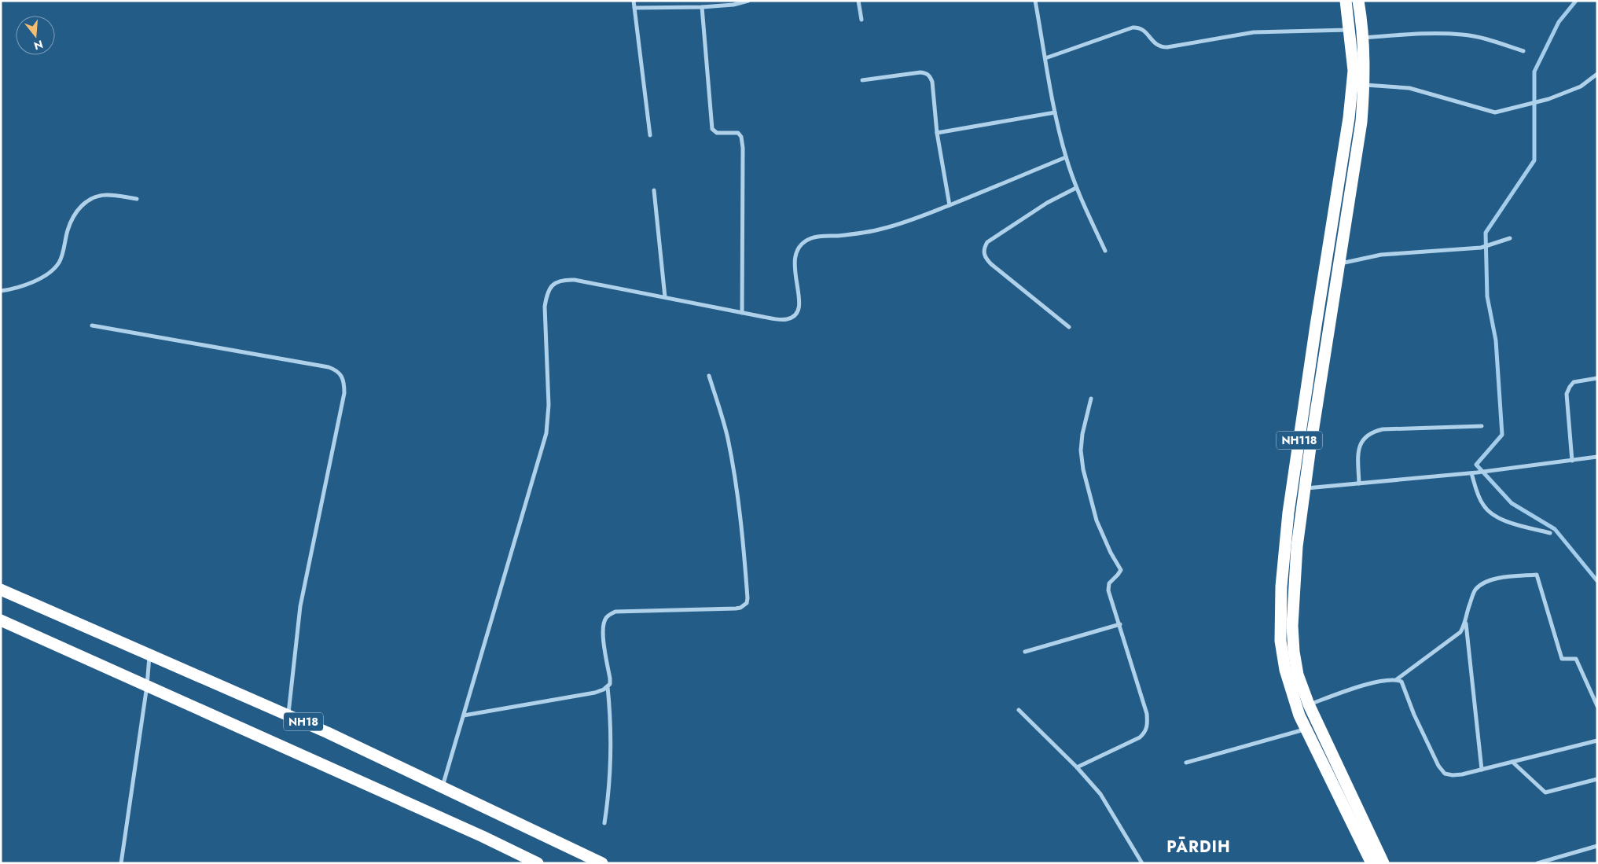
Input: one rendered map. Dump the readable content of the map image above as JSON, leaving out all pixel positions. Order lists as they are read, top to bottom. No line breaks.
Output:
{"streets":{"highway":["NH118","NH18"]},"districts":["PĀRDIH"],"north":"bottom"}
